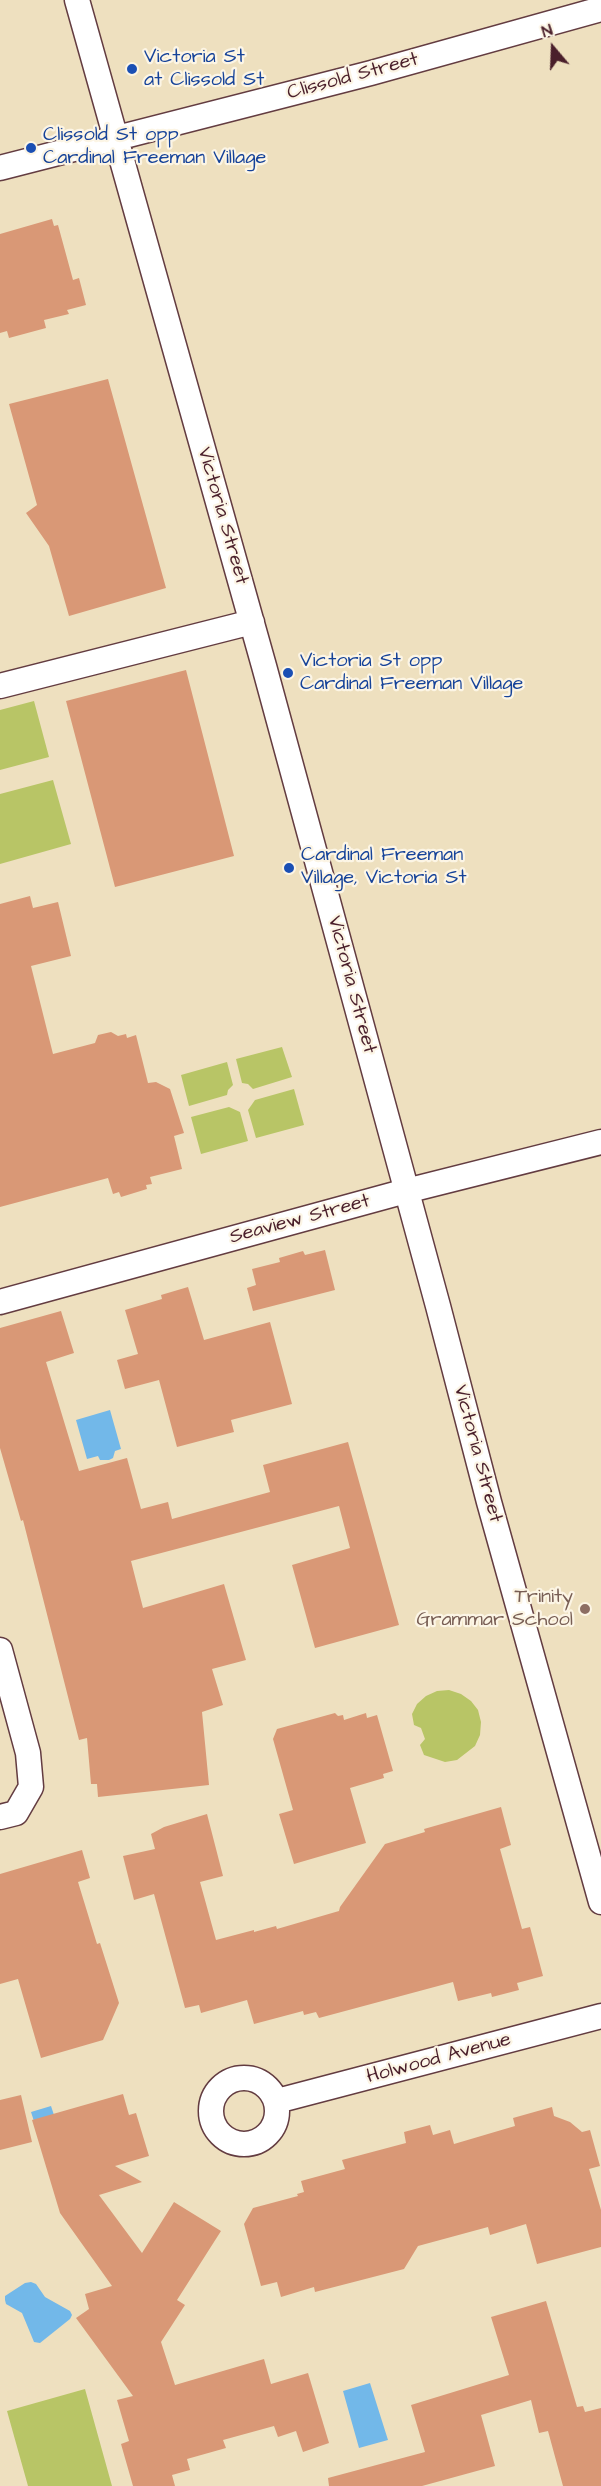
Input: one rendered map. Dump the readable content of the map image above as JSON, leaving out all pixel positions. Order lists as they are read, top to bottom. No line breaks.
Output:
{"streets":{"street":["Clissold Street","Victoria Street","Seaview Street","Holwood Avenue"]},"crossings":[["Clissold Street","Victoria Street"],["Victoria Street","Seaview Street"]],"places":["Victoria St at Clissold St","Clissold St opp Cardinal Freeman Village","Victoria St opp Cardinal Freeman Village","Cardinal Freeman Village, Victoria St","Trinity Grammar School"],"north":"top"}
